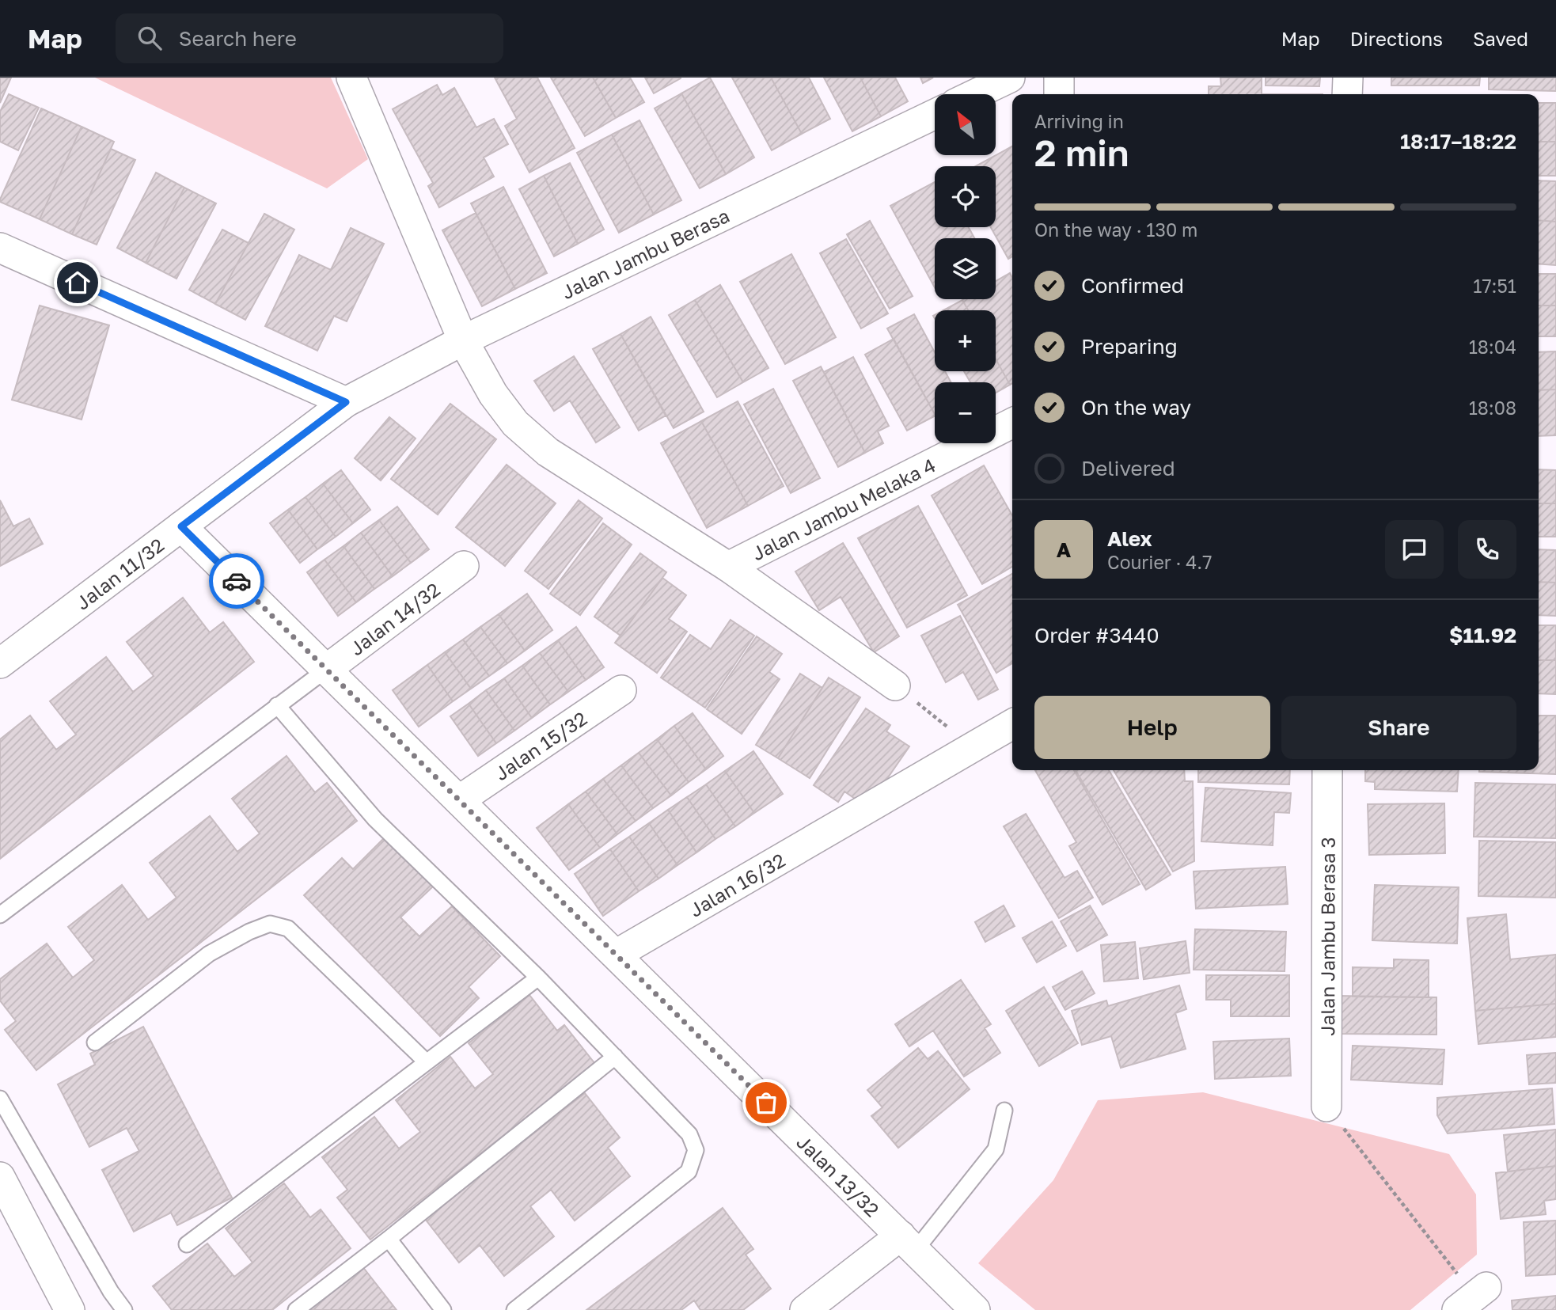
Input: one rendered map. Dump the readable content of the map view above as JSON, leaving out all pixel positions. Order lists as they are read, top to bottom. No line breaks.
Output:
{"streets":{"street":["Jalan Jambu Berasa","Jalan Jambu Melaka 4","Jalan 11/32","Jalan 14/32","Jalan 15/32","Jalan 16/32","Jalan Jambu Berasa 3","Jalan 13/32"]},"crossings":[["Jalan Jambu Berasa","Jalan 11/32"],["Jalan 11/32","Jalan 13/32"],["Jalan 14/32","Jalan 13/32"],["Jalan 15/32","Jalan 13/32"],["Jalan 16/32","Jalan 13/32"]],"north":"top left","page":{"header":"Map","search":"Search here","nav":["Map","Directions","Saved"],"map_buttons":["+","−"],"heading":["2 min","Arriving in","18:17–18:22"],"panel":["Alex","Courier · 4.7","Order #3440","$11.92"],"bar":"On the way · 130 m","list":[["Confirmed","17:51"],["Preparing","18:04"],["On the way","18:08"],"Delivered"],"round":"A","buttons":["Help","Share"]}}
